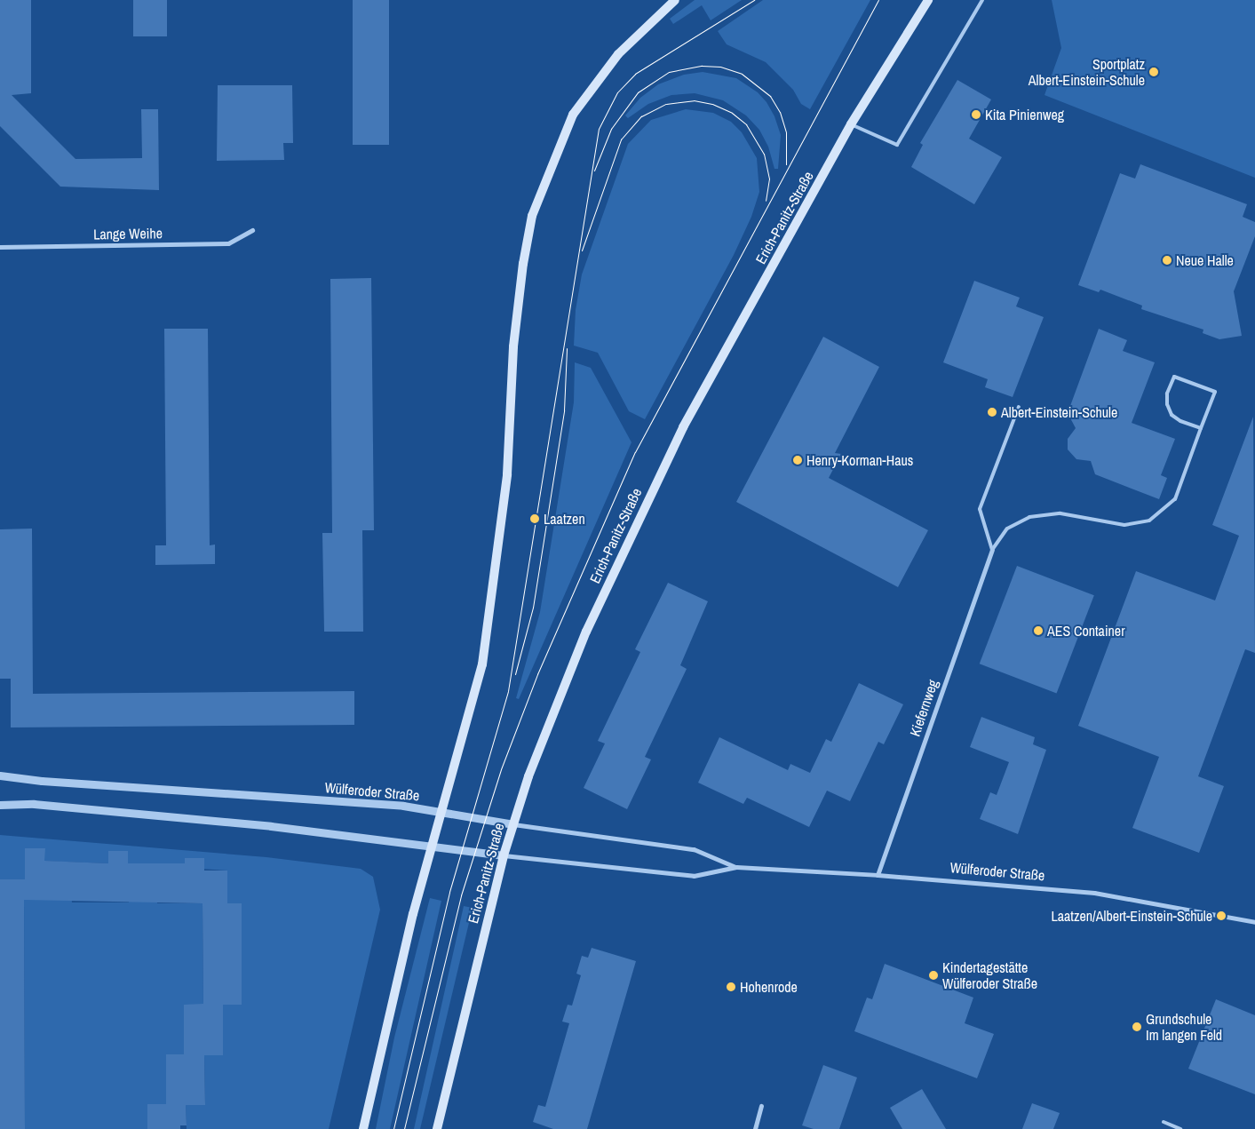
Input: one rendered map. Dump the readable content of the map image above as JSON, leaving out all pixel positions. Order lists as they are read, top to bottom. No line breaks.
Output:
{"streets":{"main road":["Erich-Panitz-Straße"],"street":["Lange Weihe","Kiefernweg","Wülferoder Straße"]},"crossings":[["Erich-Panitz-Straße","Wülferoder Straße"],["Kiefernweg","Wülferoder Straße"]],"places":["Sportplatz Albert-Einstein-Schule","Kita Pinienweg","Neue Halle","Albert-Einstein-Schule","Henry-Korman-Haus","Laatzen","AES Container","Laatzen/Albert-Einstein-Schule","Kindertagestätte Wülferoder Straße","Hohenrode","Grundschule Im langen Feld"]}
